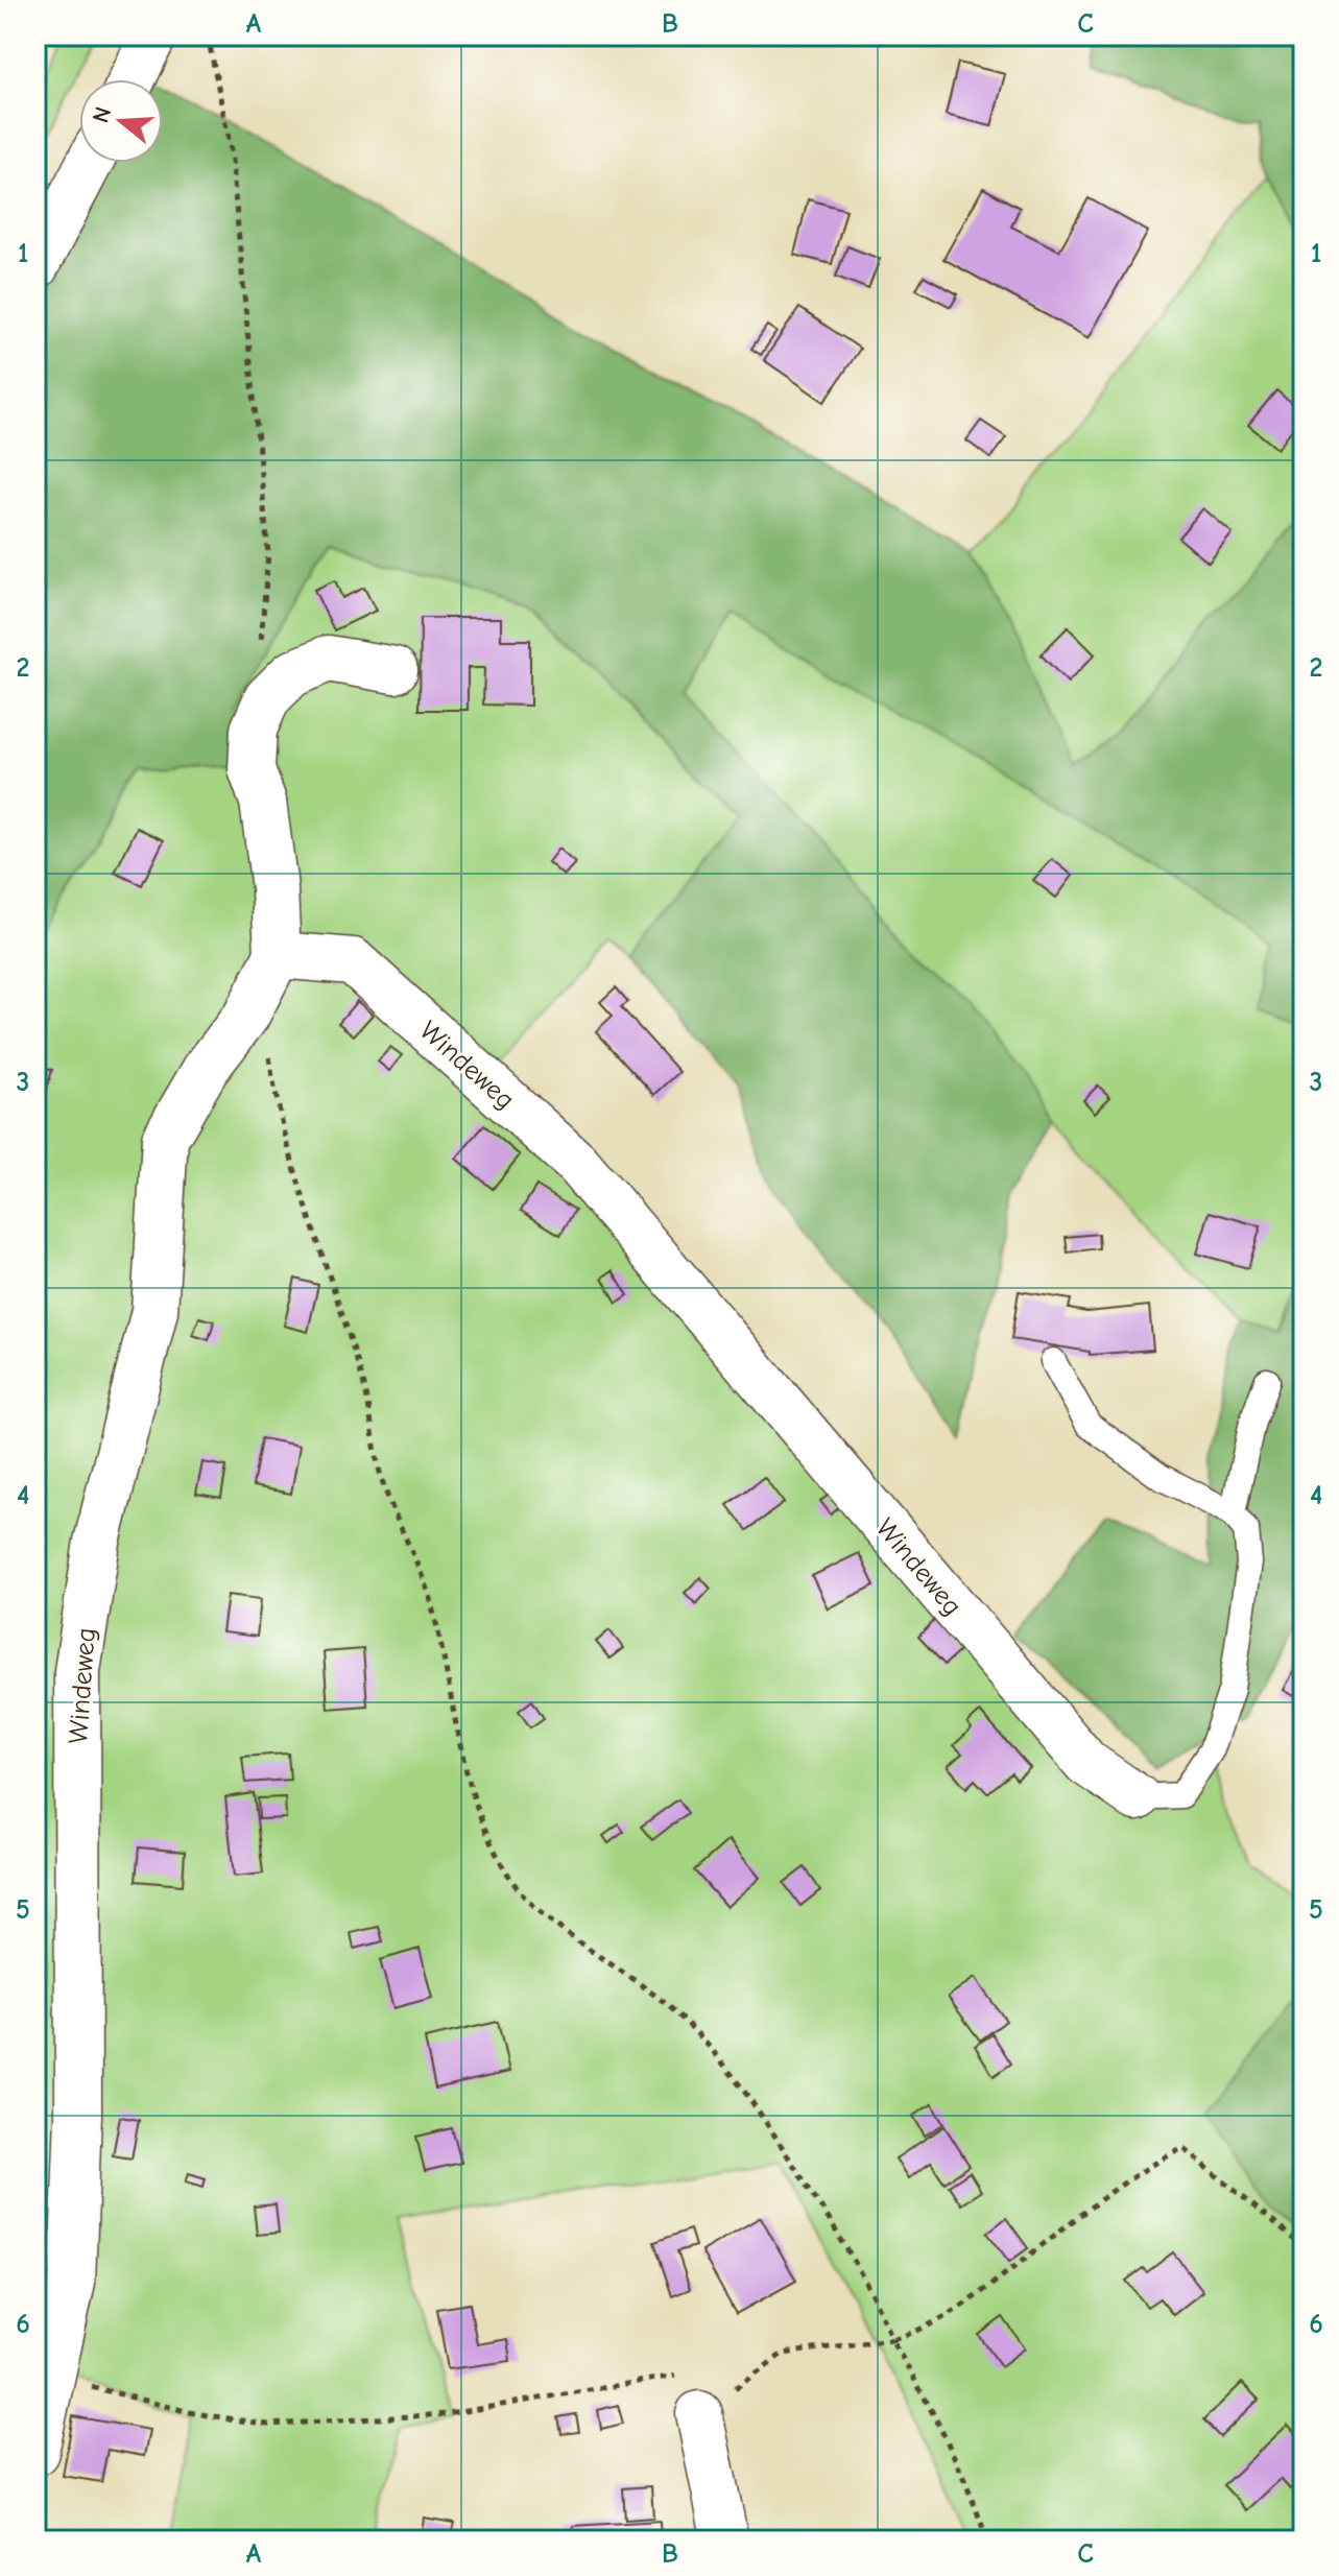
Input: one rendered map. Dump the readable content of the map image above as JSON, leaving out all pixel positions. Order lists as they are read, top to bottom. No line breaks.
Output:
{"streets":{"street":["Windeweg"]},"north":"left","grid":{"columns":["A","B","C"],"rows":["1","2","3","4","5","6"]}}
